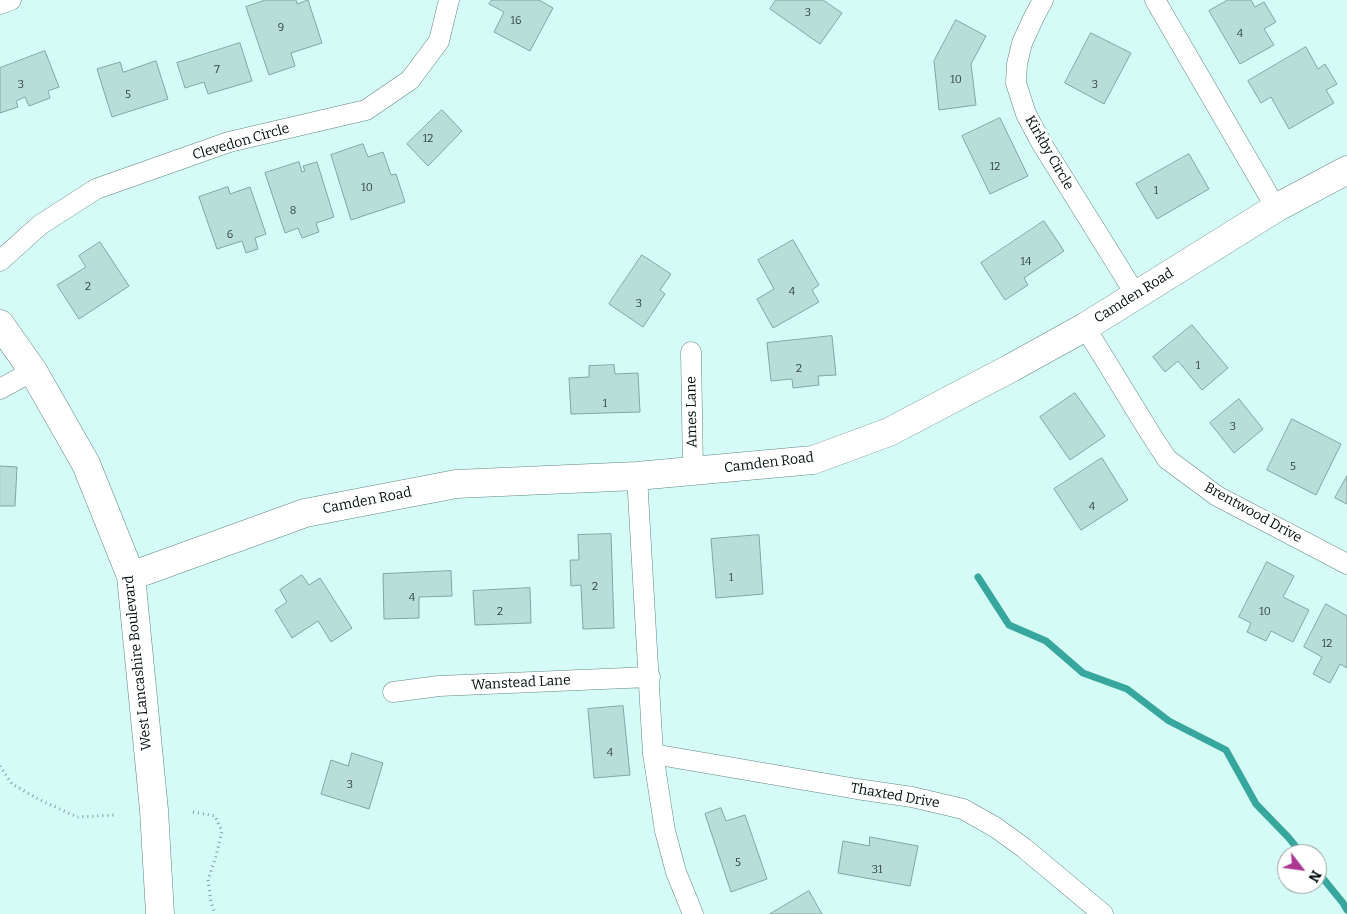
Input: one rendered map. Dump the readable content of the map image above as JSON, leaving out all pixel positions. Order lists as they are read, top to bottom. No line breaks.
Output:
{"streets":{"street":["Clevedon Circle","Kirkby Circle","Camden Road","Ames Lane","Brentwood Drive","West Lancashire Boulevard","Wanstead Lane","Thaxted Drive"]},"crossings":[["Kirkby Circle","Camden Road"],["Camden Road","Ames Lane"],["Camden Road","Brentwood Drive"],["Camden Road","West Lancashire Boulevard"]],"house_numbers":["3","16","9","4","7","10","3","3","5","12","12","10","1","8","6","14","2","4","3","1","2","1","3","5","4","1","2","4","2","10","12","4","3","5","31"],"north":"bottom right"}
